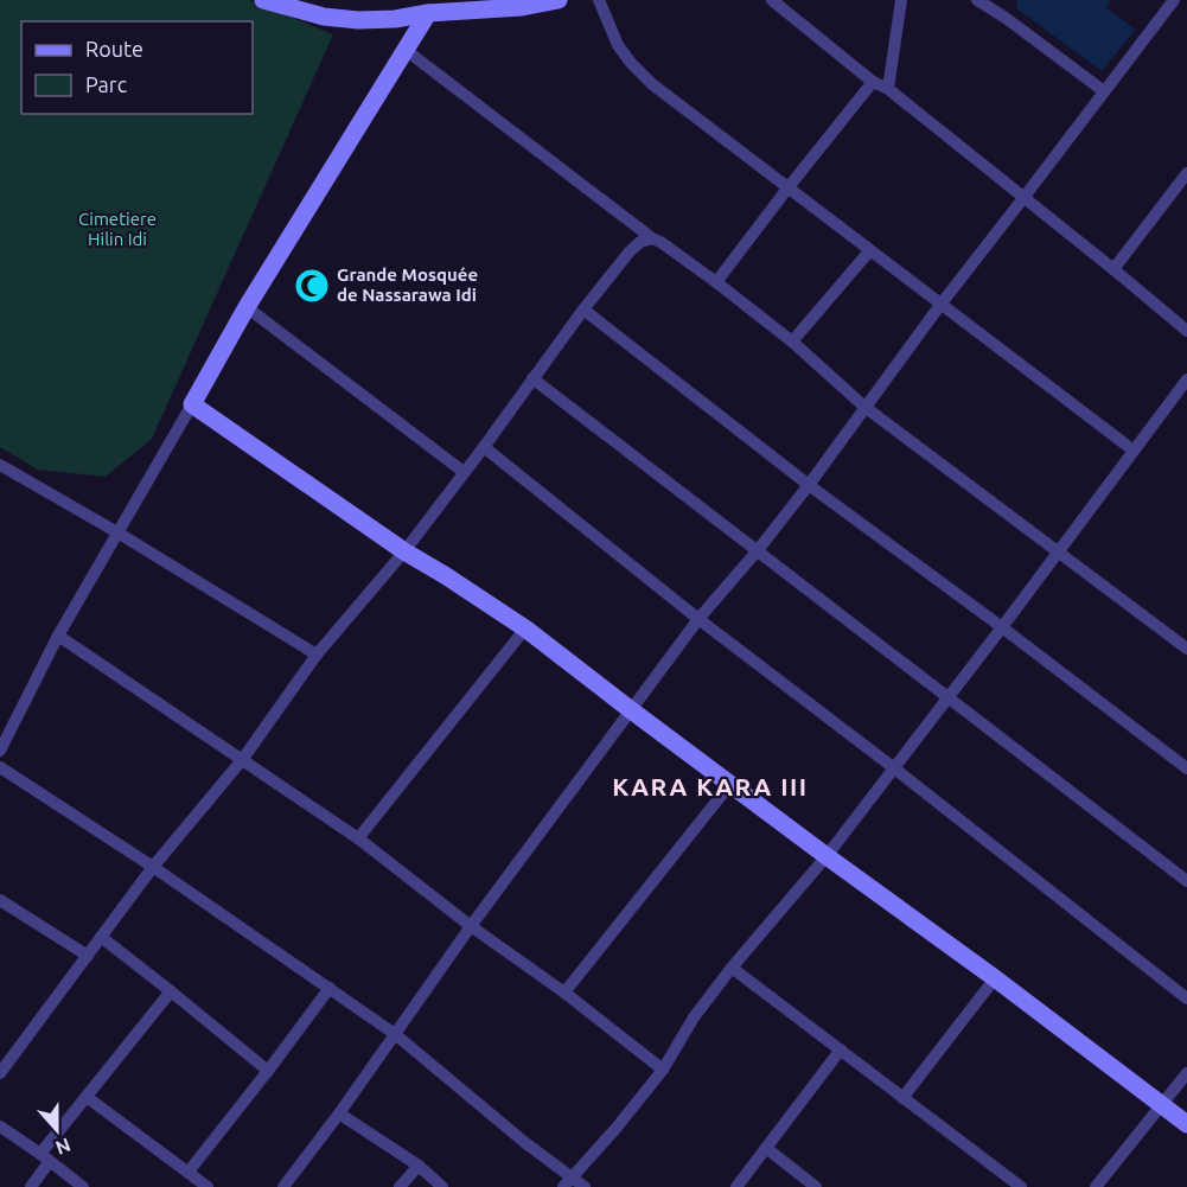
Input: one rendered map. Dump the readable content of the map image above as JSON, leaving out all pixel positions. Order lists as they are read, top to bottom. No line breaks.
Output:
{"districts":["KARA KARA III"],"parks":["Cimetiere Hilin Idi"],"places":{"mosque":["Grande Mosquée de Nassarawa Idi"]},"legend":["Route","Parc"],"north":"bottom"}
